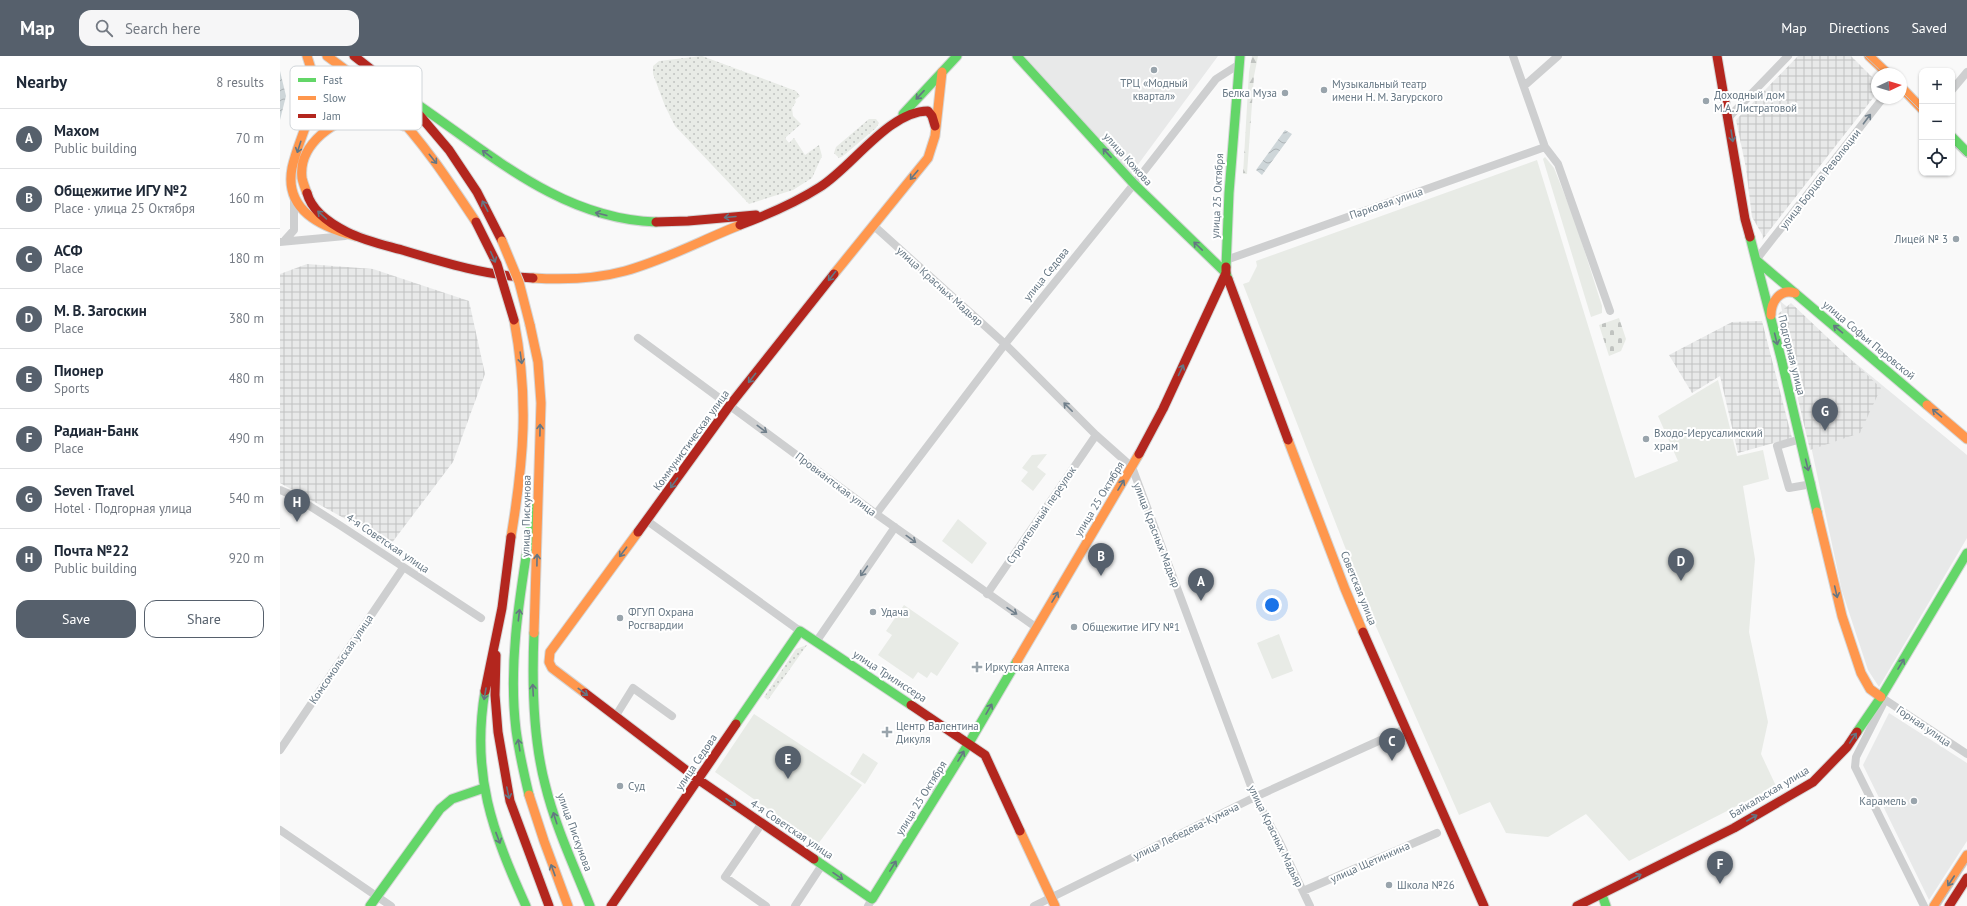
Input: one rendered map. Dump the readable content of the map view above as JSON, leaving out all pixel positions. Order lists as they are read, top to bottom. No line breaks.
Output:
{"streets":{"main road":["улица Кожова","улица 25 Октября","улица Седова","улица Софьи Перовской","Подгорная улица","Коммунистическая улица","улица Пискунова","4-я Советская улица","Советская улица","улица Трилиссера","Байкальская улица"],"street":["улица Борцов Революции","Парковая улица","улица Красных Мадьяр","Провиантская улица","Строительный переулок","Комсомольская улица","Горная улица","улица Лебедева-Кумача","улица Щетинкина"]},"crossings":[["улица Кожова","улица 25 Октября"],["улица Кожова","улица Седова"],["улица Кожова","Советская улица"],["улица Борцов Революции","улица Софьи Перовской"],["улица Борцов Революции","Подгорная улица"],["улица 25 Октября","Парковая улица"],["улица 25 Октября","улица Седова"],["улица 25 Октября","улица Красных Мадьяр"],["улица 25 Октября","Провиантская улица"],["улица 25 Октября","4-я Советская улица"],["улица 25 Октября","Советская улица"],["улица 25 Октября","улица Трилиссера"],["улица Седова","улица Красных Мадьяр"],["улица Седова","Коммунистическая улица"],["улица Седова","Провиантская улица"],["улица Седова","4-я Советская улица"],["улица Седова","улица Трилиссера"],["улица Красных Мадьяр","Коммунистическая улица"],["улица Красных Мадьяр","Строительный переулок"],["улица Красных Мадьяр","улица Лебедева-Кумача"],["улица Красных Мадьяр","улица Щетинкина"],["улица Софьи Перовской","Подгорная улица"],["Подгорная улица","Горная улица"],["Подгорная улица","Байкальская улица"],["Коммунистическая улица","Провиантская улица"],["Коммунистическая улица","4-я Советская улица"],["Коммунистическая улица","улица Трилиссера"],["Провиантская улица","Строительный переулок"],["4-я Советская улица","Комсомольская улица"],["Советская улица","улица Лебедева-Кумача"],["улица Трилиссера","улица Лебедева-Кумача"],["Горная улица","Байкальская улица"]],"one_way":["улица Кожова","улица Борцов Революции","улица 25 Октября","улица Софьи Перовской","Подгорная улица","Провиантская улица","Байкальская улица"],"places":{"other":["ТРЦ «Модный квартал»","Музыкальный театр имени Н. М. Загурского","Белка Муза","Доходный дом М.А. Листратовой","Лицей № 3","Входо-Иерусалимский храм","Удача","ФГУП Охрана Росгвардии","Общежитие ИГУ №1","Суд","Карамель","Школа №26"],"health":["Иркутская Аптека","Центр Валентина Дикуля"]},"legend":["Fast","Slow","Jam"],"north":"right","page":{"header":"Map","search":"Search here","nav":["Map","Directions","Saved"],"heading":["Nearby","8 results"],"map_buttons":["+","−"],"list":[{"mark":"A","name":"Махом","note":"Public building","value":"70 m"},{"mark":"B","name":"Общежитие ИГУ №2","note":"Place · улица 25 Октября","value":"160 m"},{"mark":"C","name":"АСФ","note":"Place","value":"180 m"},{"mark":"D","name":"М. В. Загоскин","note":"Place","value":"380 m"},{"mark":"E","name":"Пионер","note":"Sports","value":"480 m"},{"mark":"F","name":"Радиан-Банк","note":"Place","value":"490 m"},{"mark":"G","name":"Seven Travel","note":"Hotel · Подгорная улица","value":"540 m"},{"mark":"H","name":"Почта №22","note":"Public building","value":"920 m"}],"pins":["G","H","B","D","A","C","E","F"],"buttons":["Save","Share"]}}
